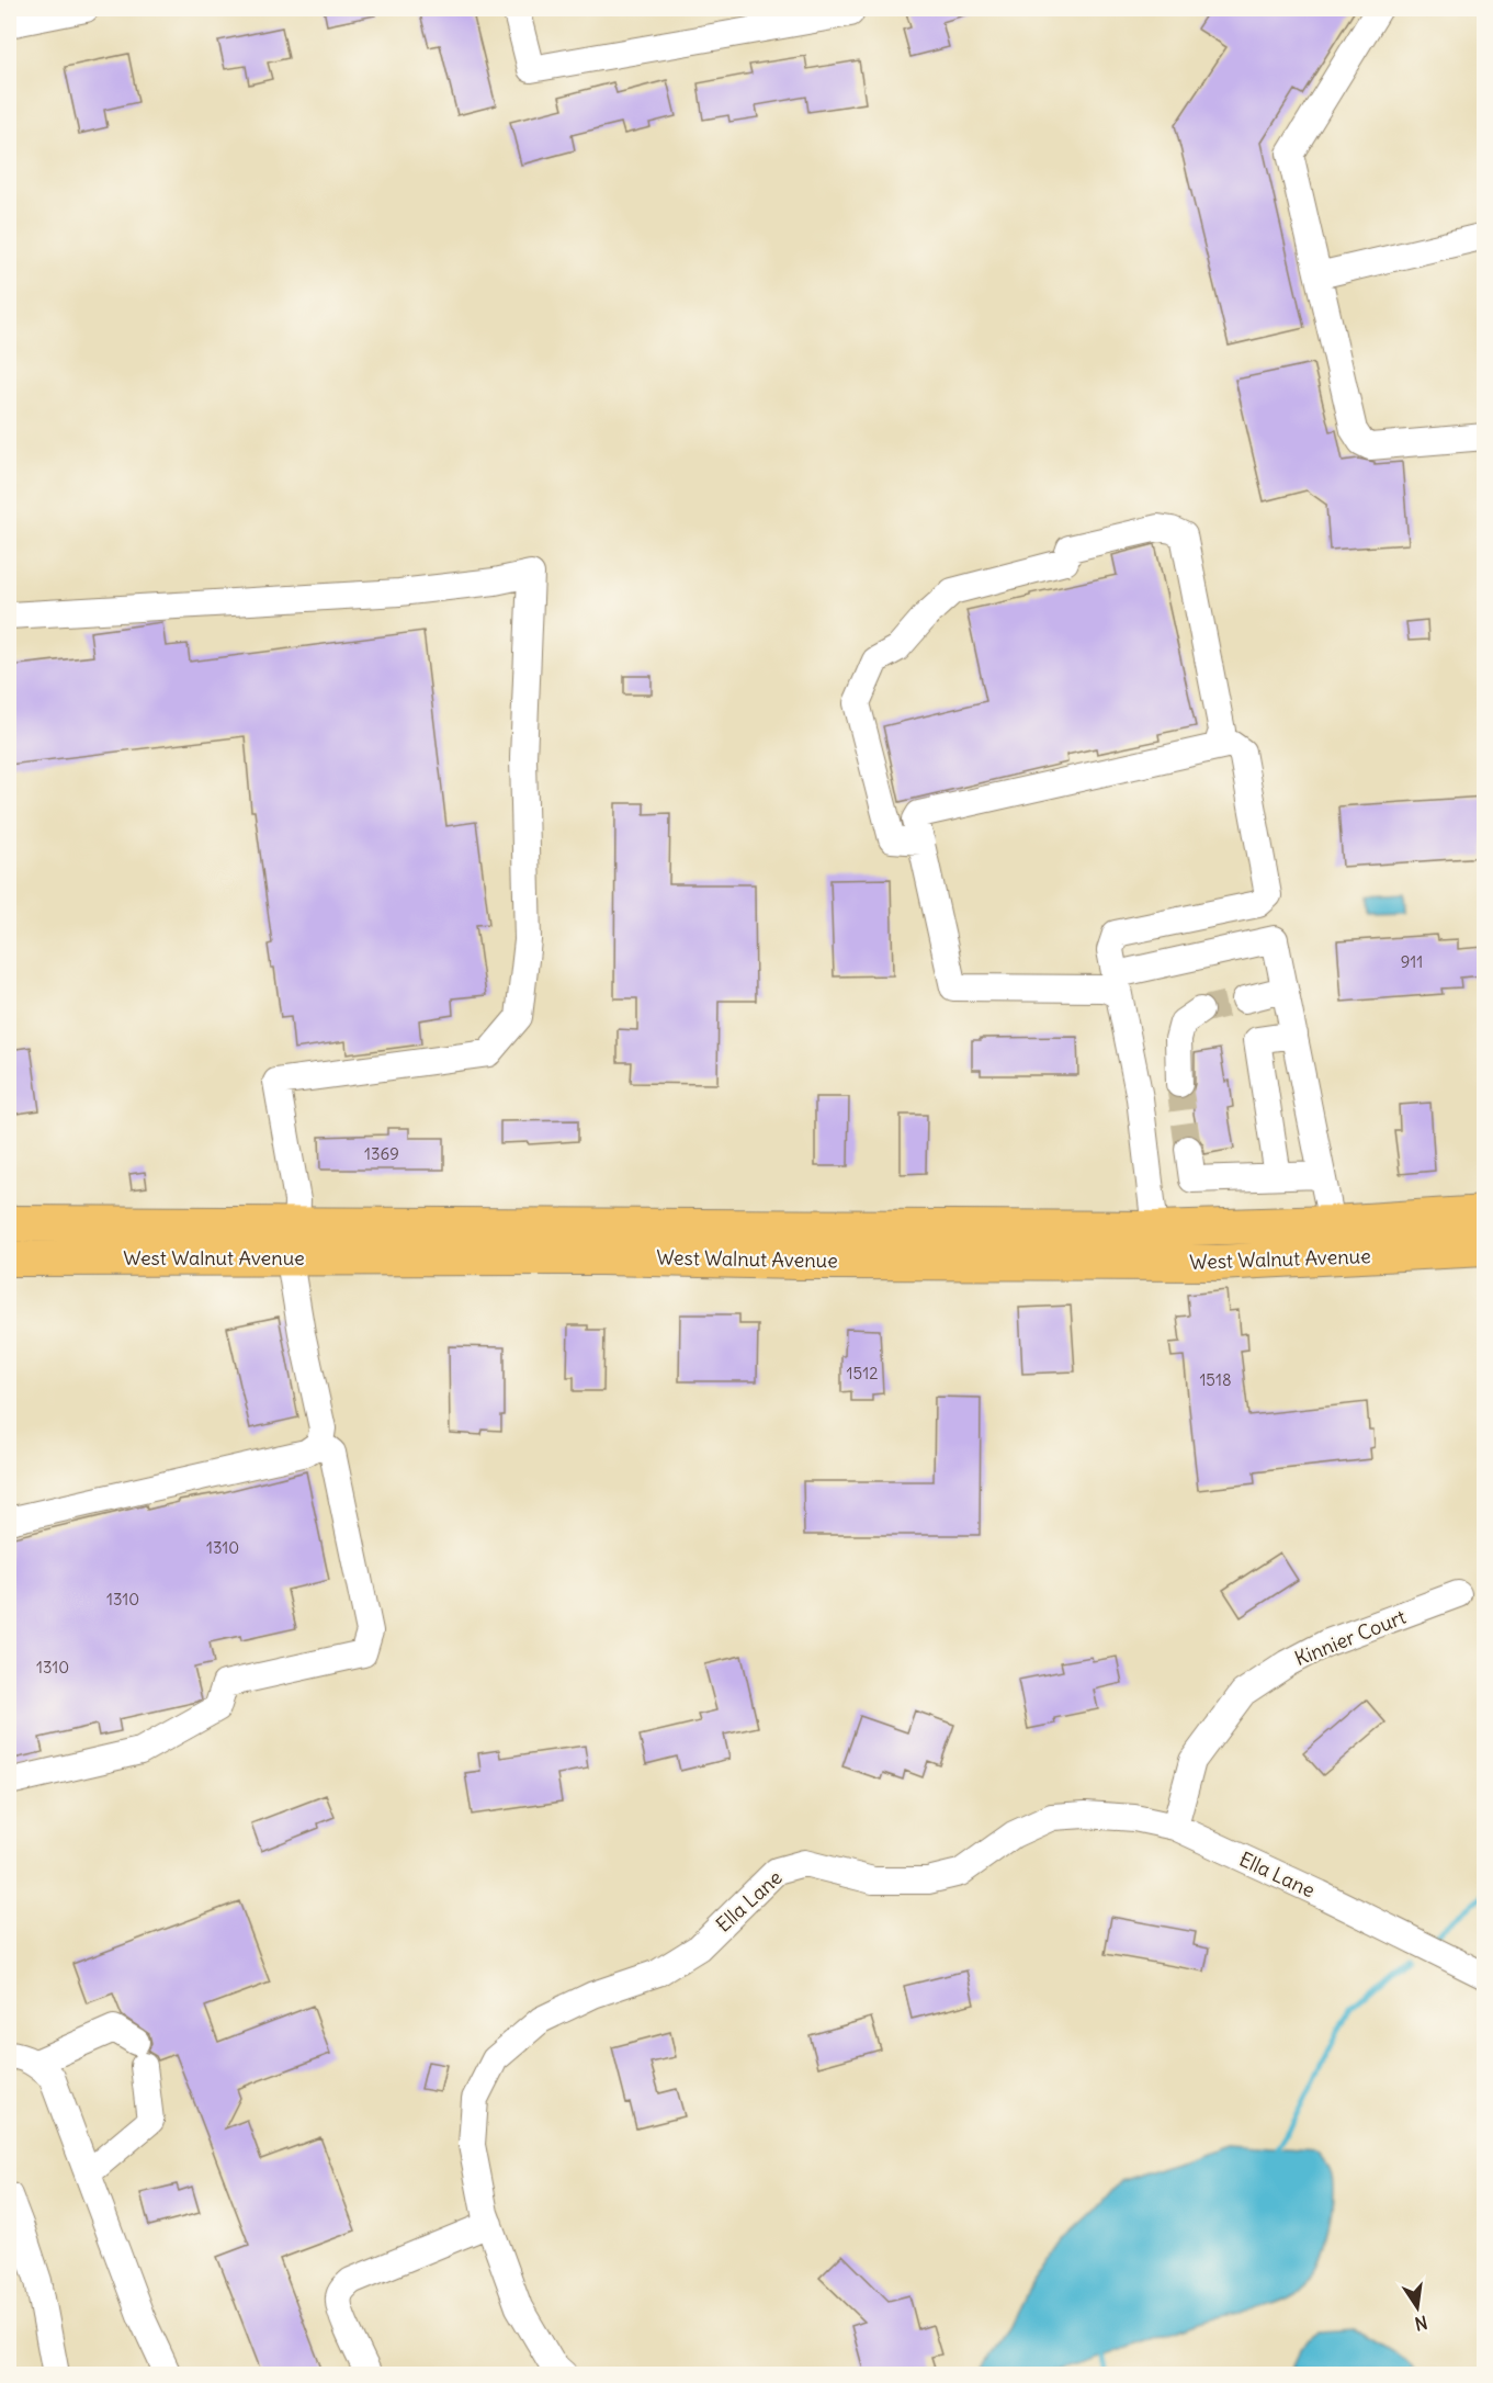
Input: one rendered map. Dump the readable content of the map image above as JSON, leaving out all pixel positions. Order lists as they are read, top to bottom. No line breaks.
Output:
{"streets":{"main road":["West Walnut Avenue"],"street":["Kinnier Court","Ella Lane"]},"crossings":[["Kinnier Court","Ella Lane"]],"house_numbers":["911","1369","1512","1518","1310","1310","1310"],"north":"bottom"}
